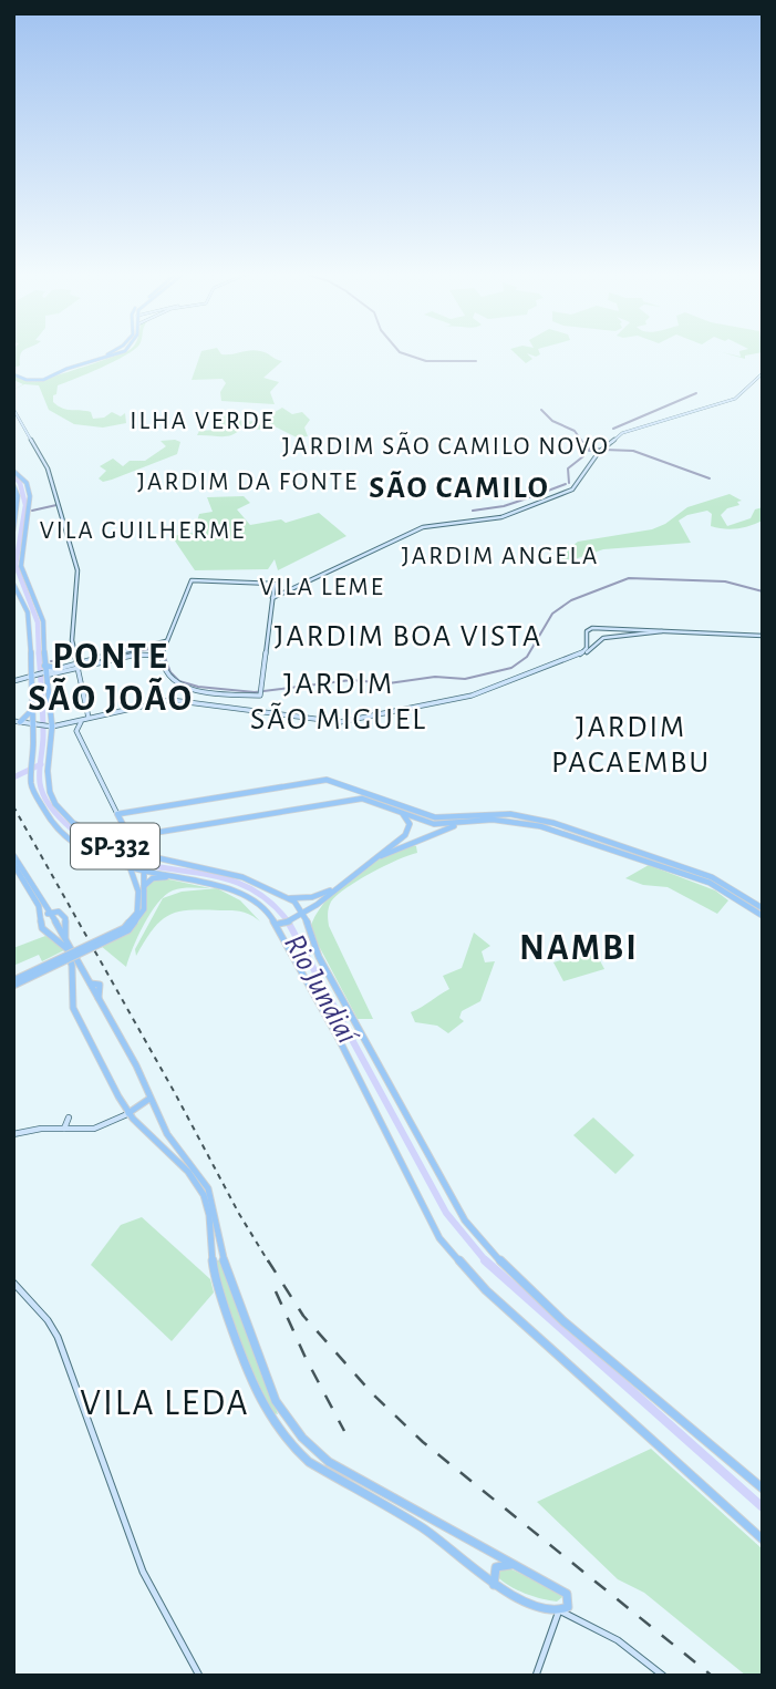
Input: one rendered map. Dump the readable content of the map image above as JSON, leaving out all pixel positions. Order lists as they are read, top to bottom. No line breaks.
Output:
{"streets":{"main road":["SP-332"]},"districts":["ILHA VERDE","JARDIM SÃO CAMILO NOVO","JARDIM DA FONTE","SÃO CAMILO","VILA GUILHERME","JARDIM ANGELA","VILA LEME","JARDIM BOA VISTA","PONTE SÃO JOÃO","JARDIM SÃO MIGUEL","JARDIM PACAEMBU","NAMBI","VILA LEDA"],"water":["Rio Jundiaí"]}
